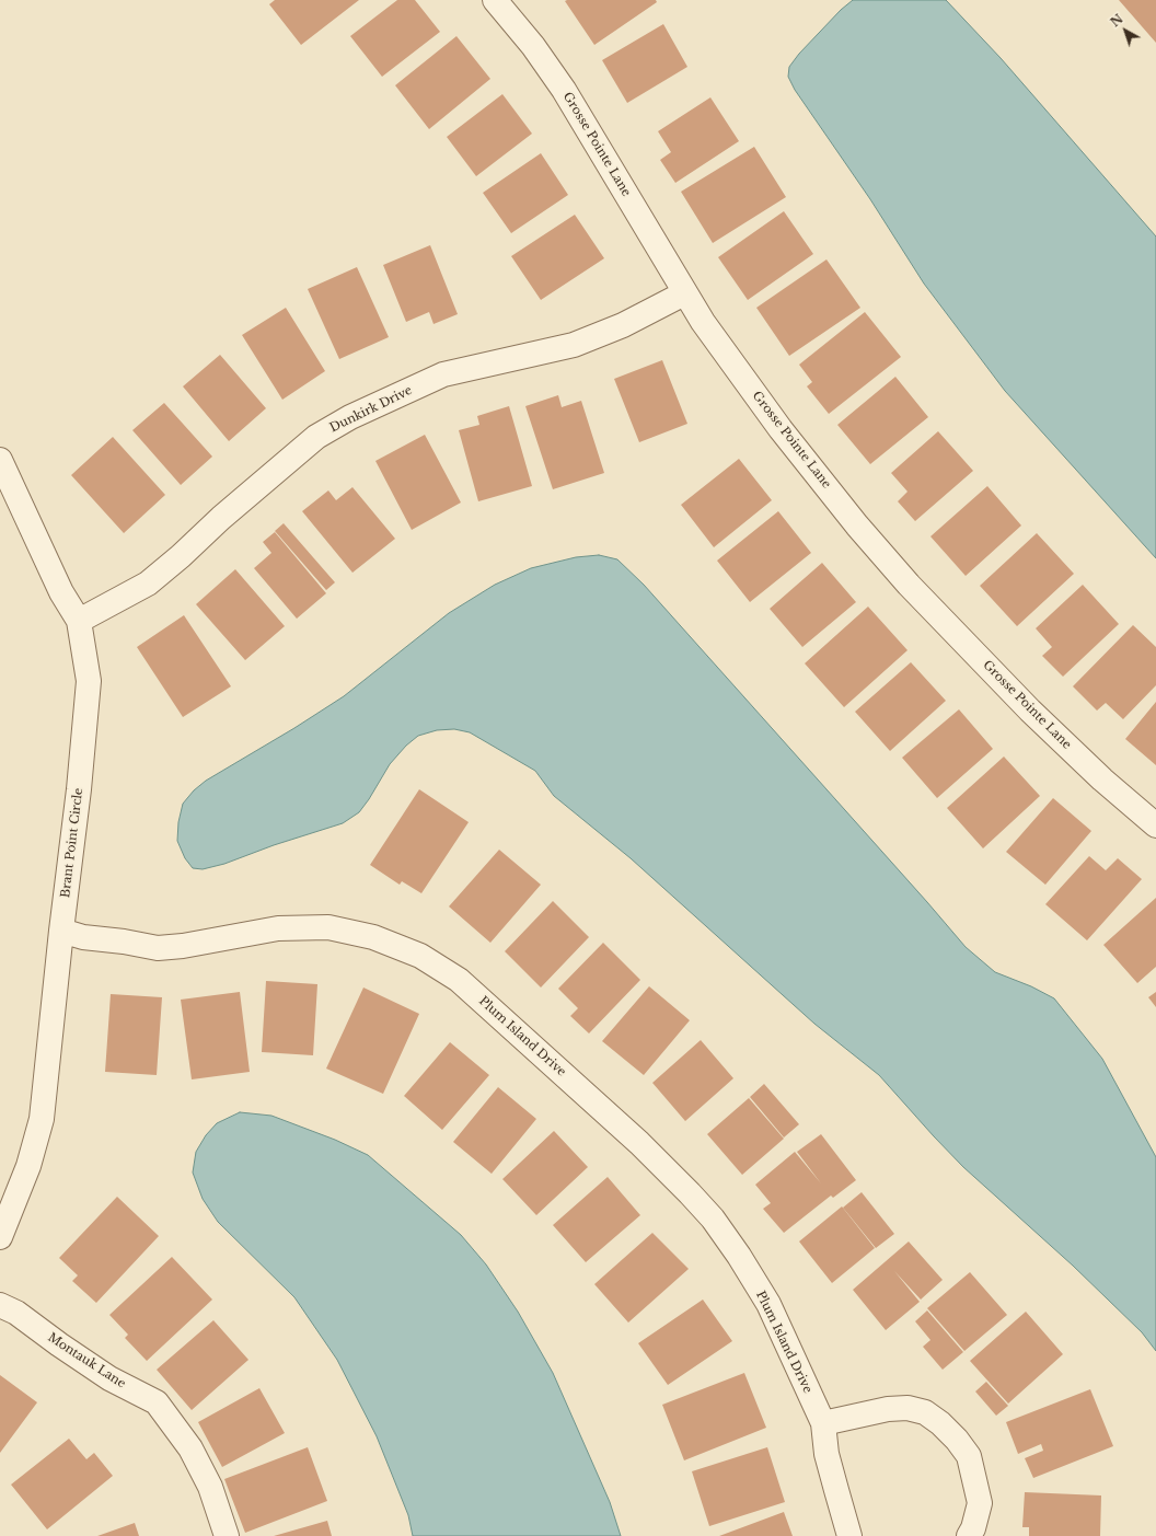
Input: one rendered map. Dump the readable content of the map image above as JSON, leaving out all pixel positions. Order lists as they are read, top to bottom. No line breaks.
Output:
{"streets":{"street":["Grosse Pointe Lane","Dunkirk Drive","Brant Point Circle","Plum Island Drive","Montauk Lane"]},"crossings":[["Grosse Pointe Lane","Dunkirk Drive"],["Dunkirk Drive","Brant Point Circle"],["Brant Point Circle","Plum Island Drive"]],"north":"top left"}
